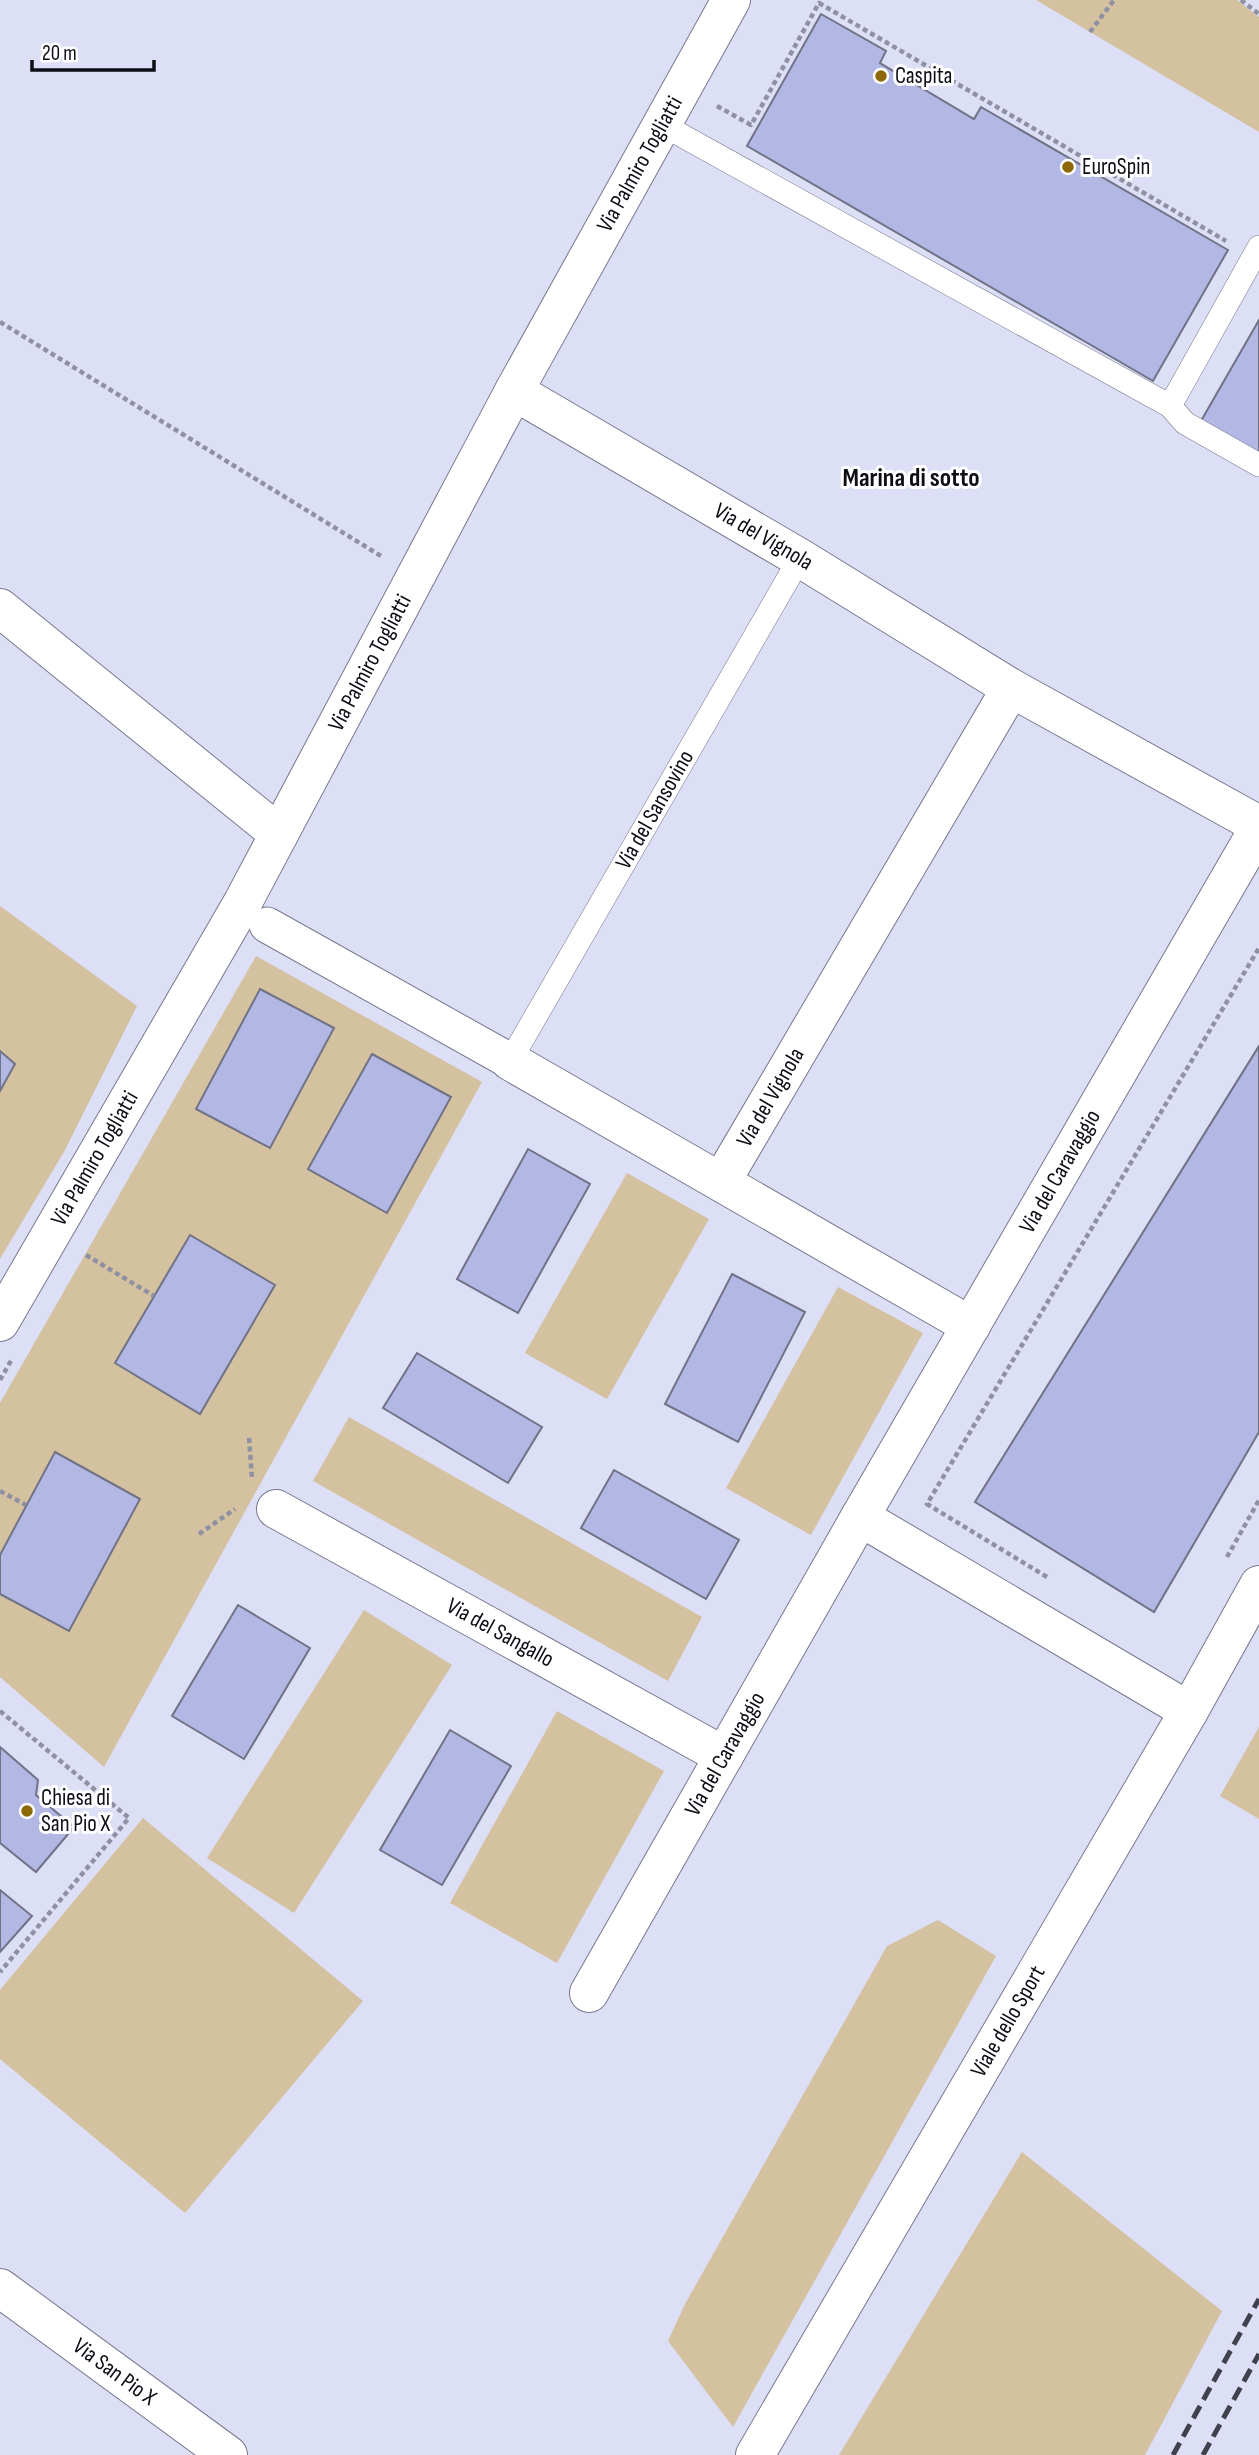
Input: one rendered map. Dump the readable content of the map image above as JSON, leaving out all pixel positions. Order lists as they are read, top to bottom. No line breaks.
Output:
{"streets":{"street":["Via Palmiro Togliatti","Via del Vignola","Via del Caravaggio","Via del Sangallo","Viale dello Sport","Via San Pio X"],"lane":["Via del Sansovino"]},"crossings":[["Via Palmiro Togliatti","Via del Vignola"],["Via del Vignola","Via del Sansovino"],["Via del Vignola","Via del Caravaggio"],["Via del Caravaggio","Via del Sangallo"]],"districts":["Marina di sotto"],"places":["Caspita","EuroSpin","Chiesa di San Pio X"],"scale_bar":"20 m"}
